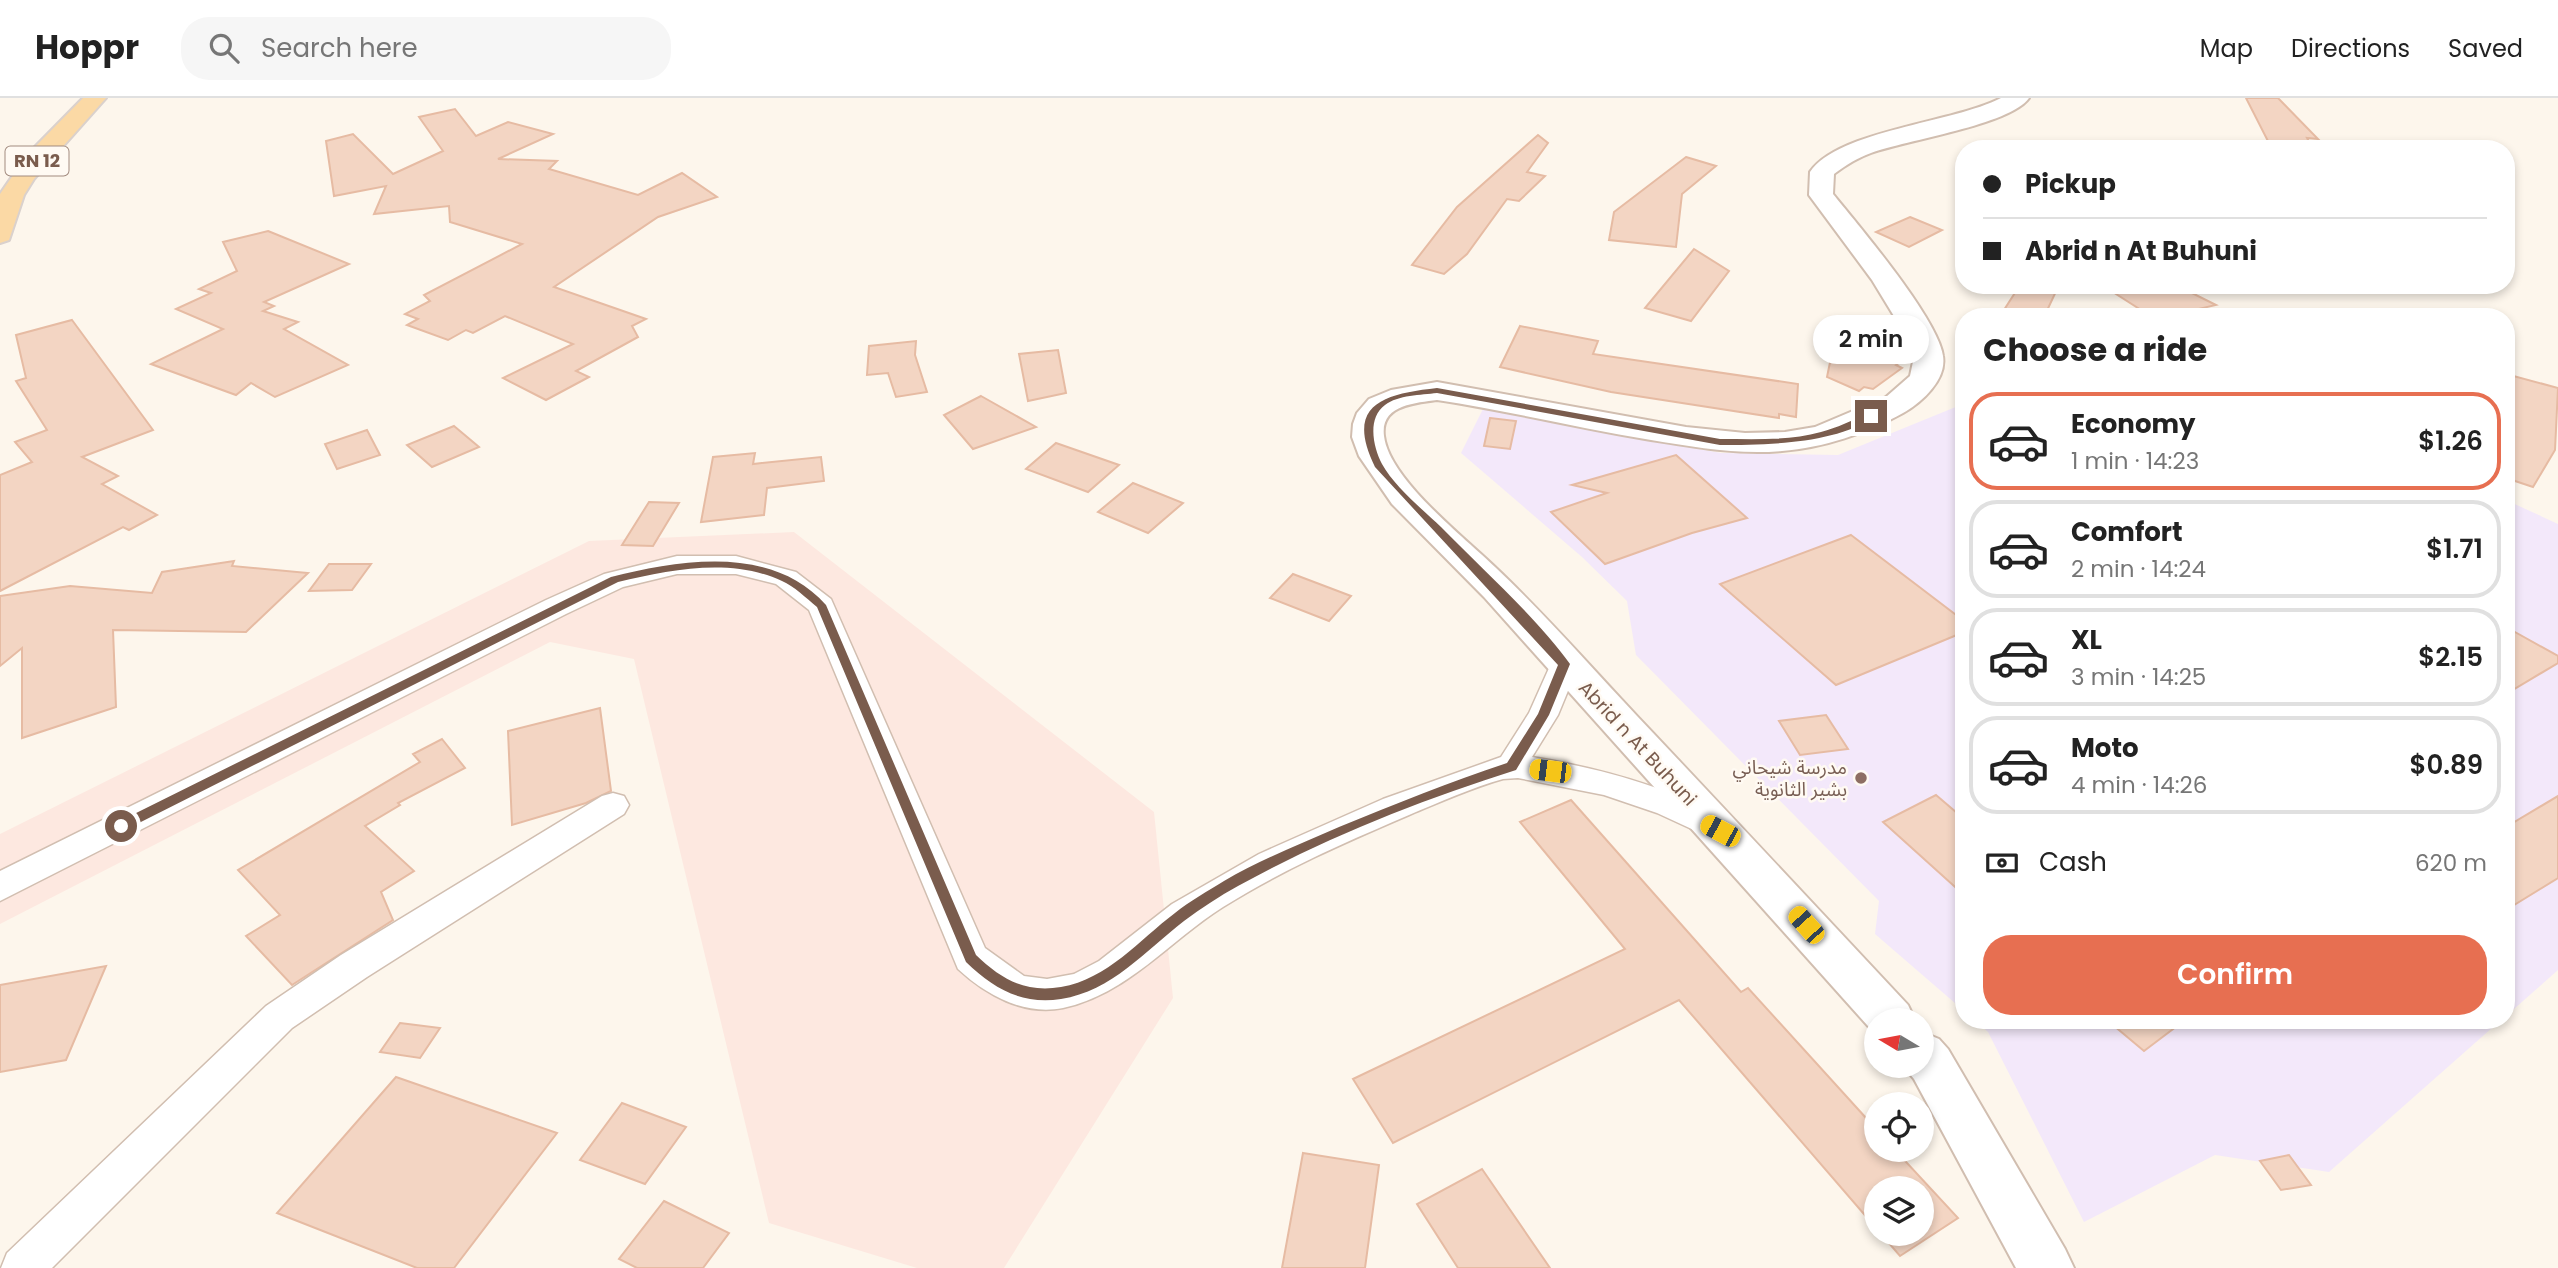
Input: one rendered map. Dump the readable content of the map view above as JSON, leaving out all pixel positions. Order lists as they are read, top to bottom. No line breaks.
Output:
{"streets":{"main road":["RN 12"],"street":["Abrid n At Buhuni"]},"places":["مدرسة شيحاني بشير الثانوية"],"north":"left","page":{"header":"Hoppr","search":"Search here","nav":["Map","Directions","Saved"],"banner":["Pickup","Abrid n At Buhuni"],"heading":"Choose a ride","bubble":"2 min","list":[{"name":"Economy","note":"1 min · 14:23","value":"$1.26"},{"name":"Comfort","note":"2 min · 14:24","value":"$1.71"},{"name":"XL","note":"3 min · 14:25","value":"$2.15"},{"name":"Moto","note":"4 min · 14:26","value":"$0.89"}],"pay":["Cash","620 m"],"buttons":"Confirm"}}
